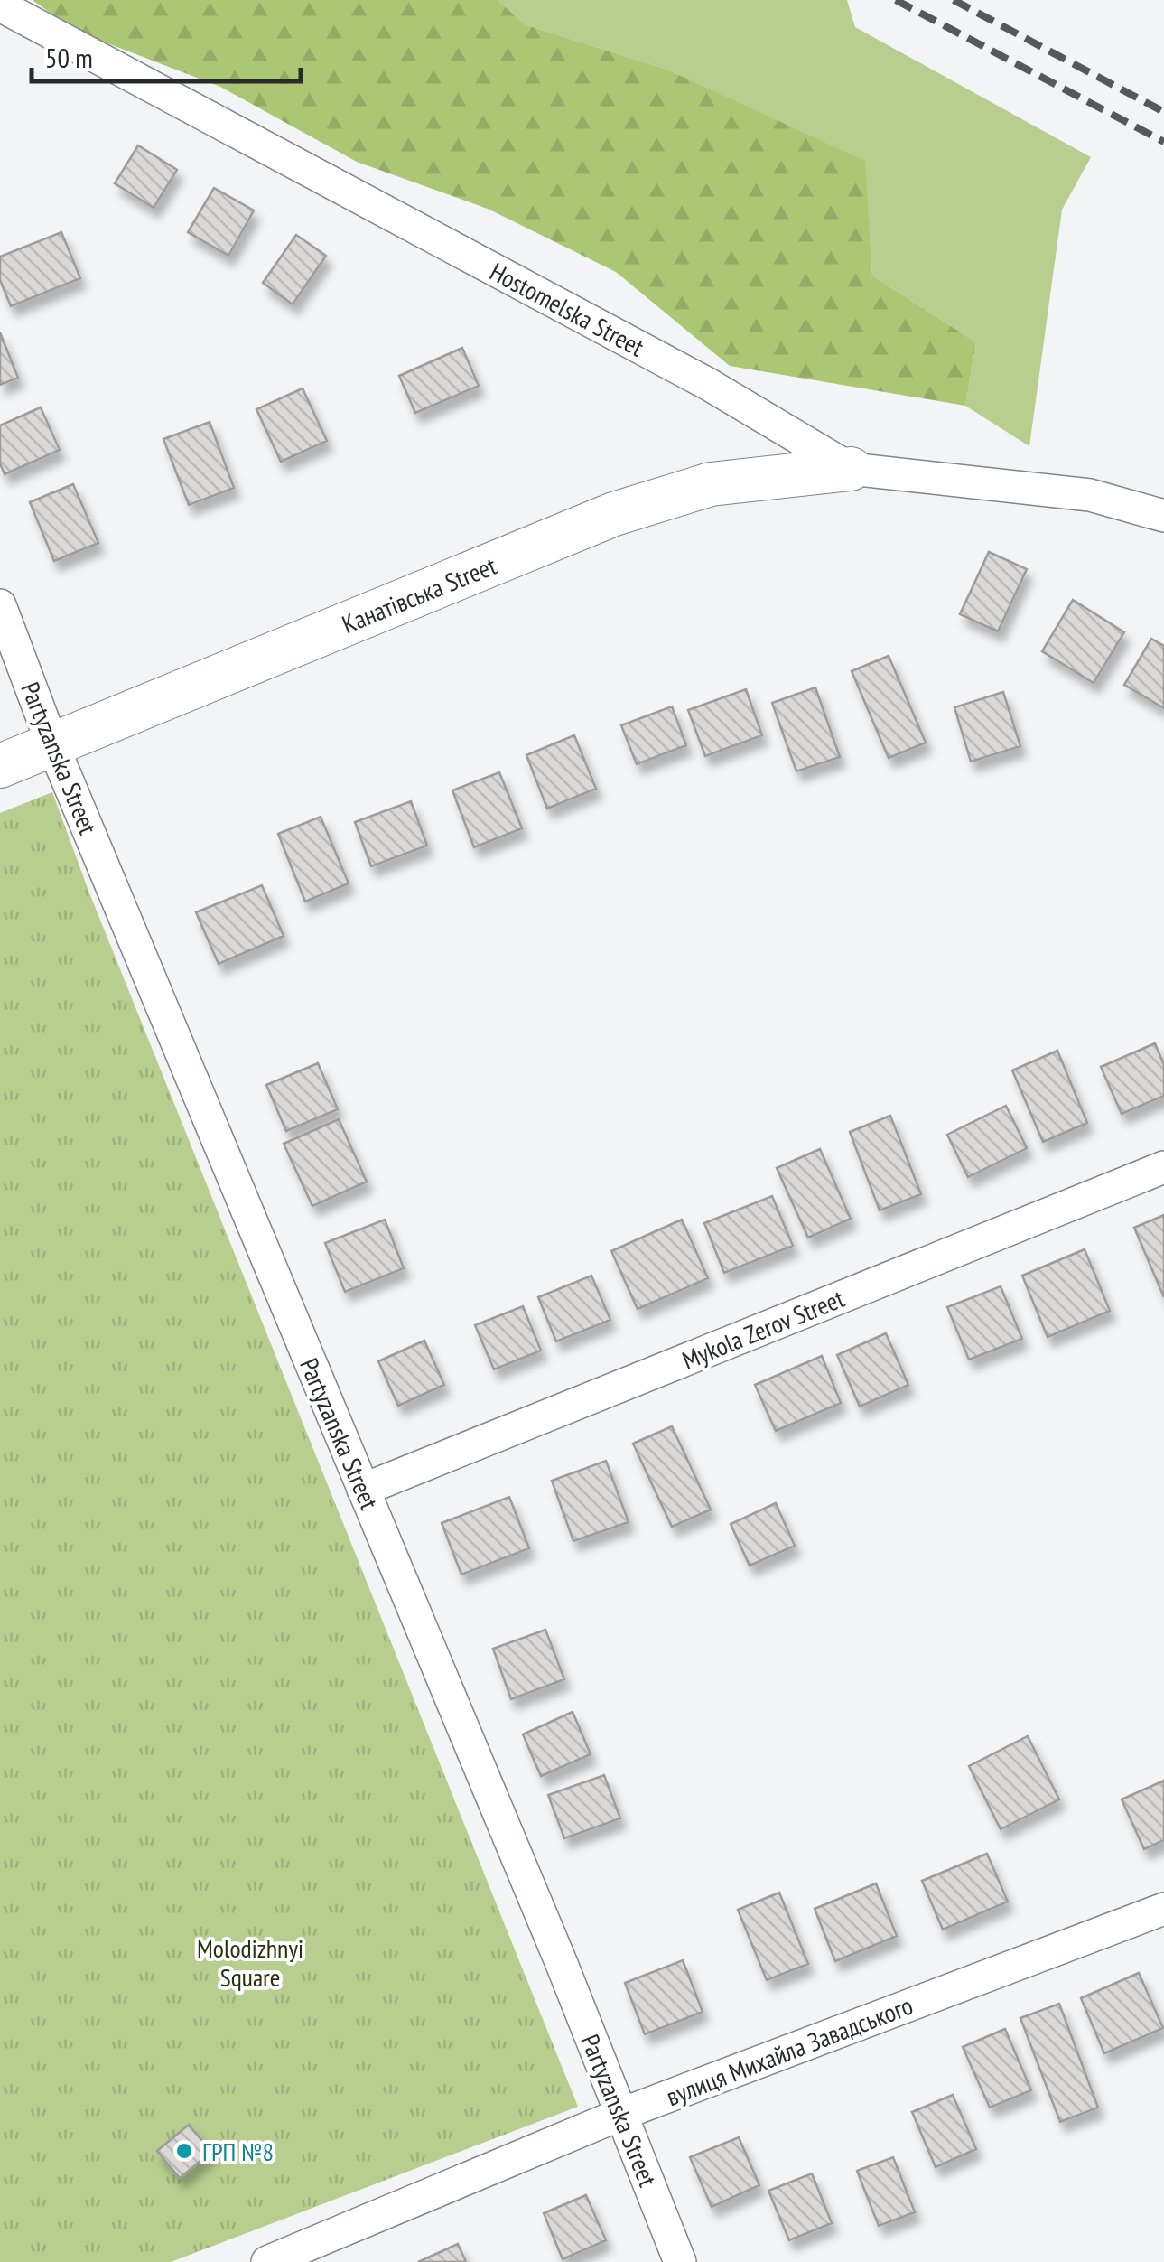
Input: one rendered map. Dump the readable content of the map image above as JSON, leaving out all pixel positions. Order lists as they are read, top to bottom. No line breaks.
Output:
{"streets":{"street":["Hostomelska Street","Канатівська Street","Partyzanska Street","Mykola Zerov Street","вулиця Михайла Завадського"]},"crossings":[["Hostomelska Street","Канатівська Street"],["Канатівська Street","Partyzanska Street"],["Partyzanska Street","Mykola Zerov Street"],["Partyzanska Street","вулиця Михайла Завадського"]],"parks":["Molodіzhnyi Square"],"places":["ГРП №8"],"scale_bar":"50 m"}
